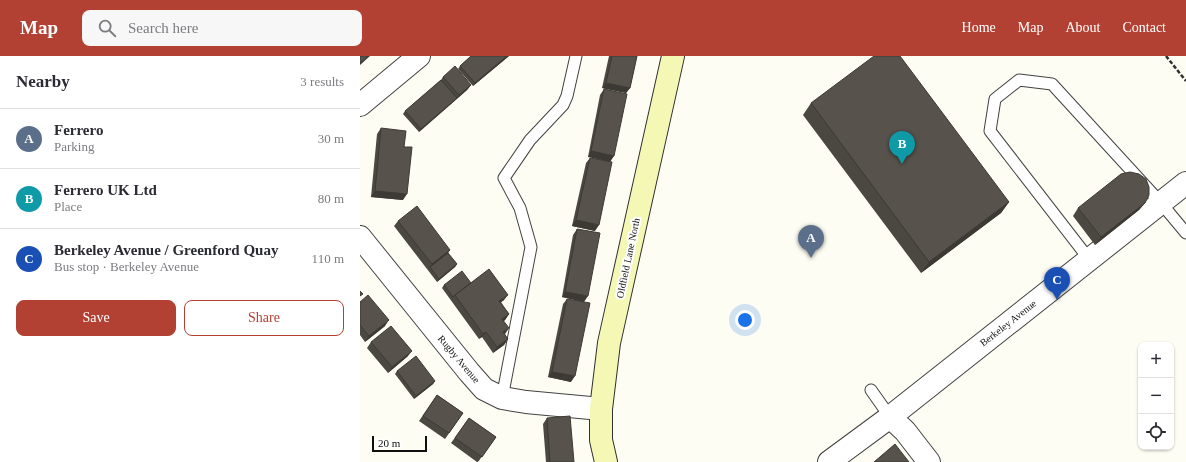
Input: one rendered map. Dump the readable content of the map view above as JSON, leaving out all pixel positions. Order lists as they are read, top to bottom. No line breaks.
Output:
{"streets":{"street":["Oldfield Lane North","Berkeley Avenue","Rugby Avenue"]},"crossings":[["Oldfield Lane North","Rugby Avenue"]],"scale_bar":"20 m","page":{"header":"Map","search":"Search here","nav":["Home","Map","About","Contact"],"heading":["Nearby","3 results"],"list":[{"mark":"A","name":"Ferrero","note":"Parking","value":"30 m"},{"mark":"B","name":"Ferrero UK Ltd","note":"Place","value":"80 m"},{"mark":"C","name":"Berkeley Avenue / Greenford Quay","note":"Bus stop · Berkeley Avenue","value":"110 m"}],"pins":["B","A","C"],"buttons":["Save","Share"],"map_buttons":["+","−"],"scale":"20 m"}}
